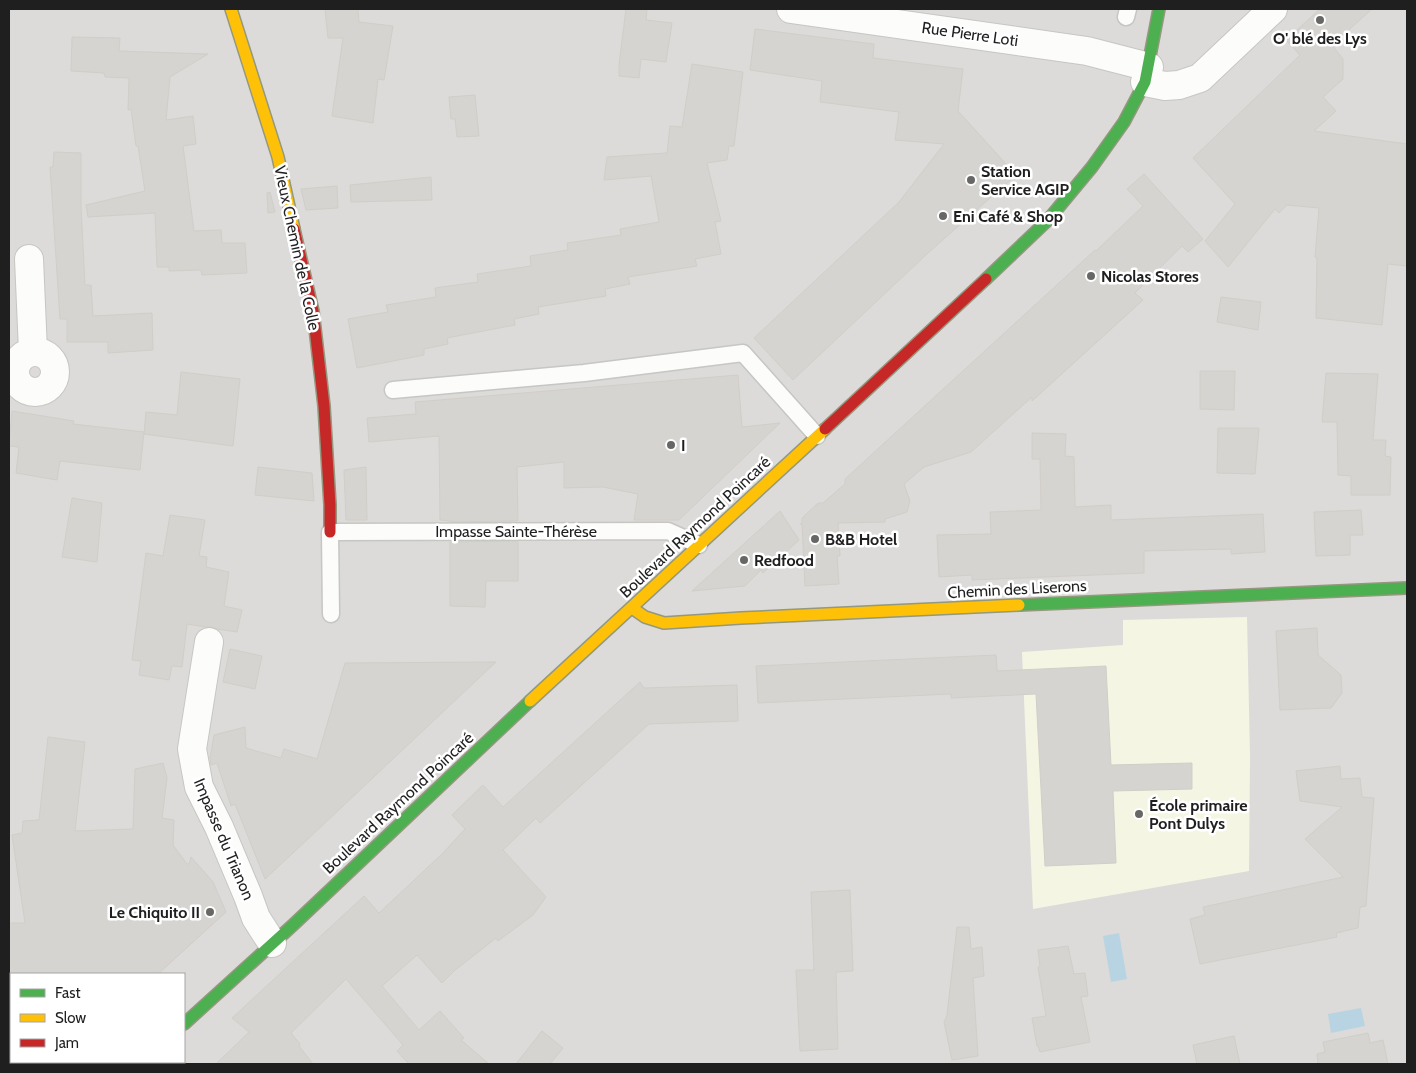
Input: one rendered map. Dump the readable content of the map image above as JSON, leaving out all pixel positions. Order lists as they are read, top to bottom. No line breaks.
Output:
{"streets":{"main road":["Vieux Chemin de la Colle","Boulevard Raymond Poincaré","Chemin des Liserons"],"street":["Rue Pierre Loti","Impasse du Trianon"],"lane":["Impasse Sainte-Thérèse"]},"crossings":[["Rue Pierre Loti","Boulevard Raymond Poincaré"],["Vieux Chemin de la Colle","Impasse Sainte-Thérèse"],["Boulevard Raymond Poincaré","Impasse Sainte-Thérèse"],["Boulevard Raymond Poincaré","Chemin des Liserons"],["Boulevard Raymond Poincaré","Impasse du Trianon"]],"places":["O' blé des Lys","Station Service AGIP","Eni Café & Shop","Nicolas Stores","I","B&B Hotel","Redfood","École primaire Pont Dulys","Le Chiquito II"],"legend":["Fast","Slow","Jam"]}
